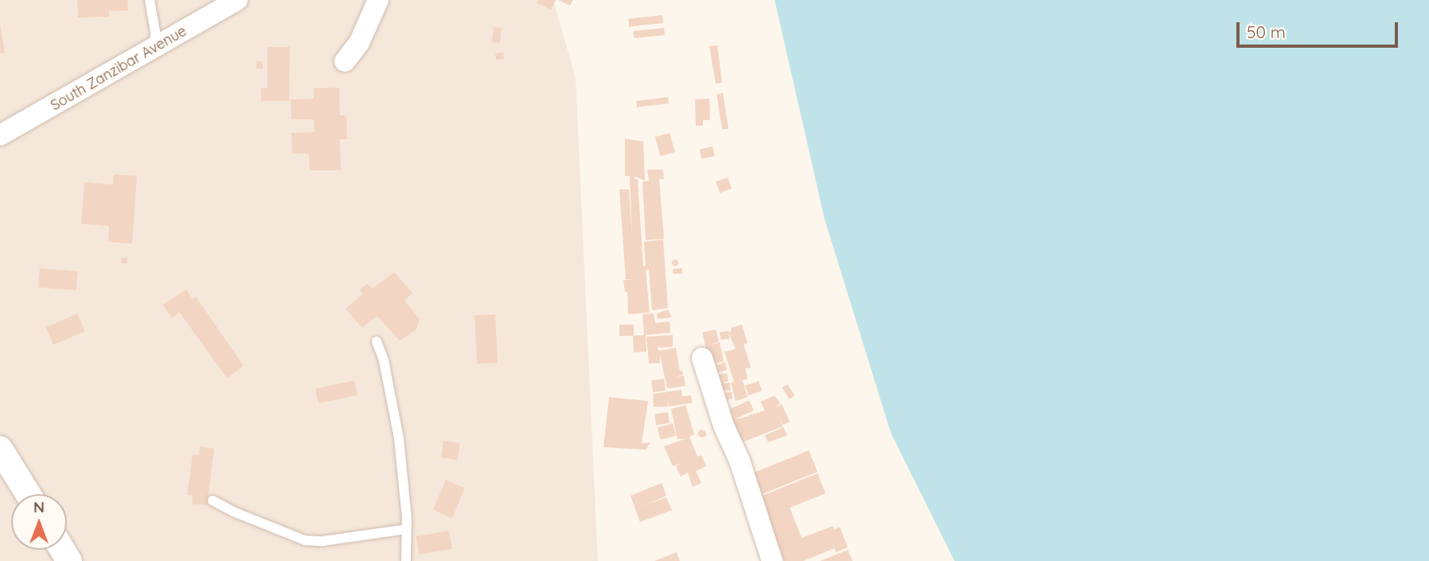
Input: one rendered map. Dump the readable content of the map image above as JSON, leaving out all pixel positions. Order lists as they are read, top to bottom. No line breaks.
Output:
{"streets":{"street":["South Zanzibar Avenue"]},"scale_bar":"50 m","north":"top"}
